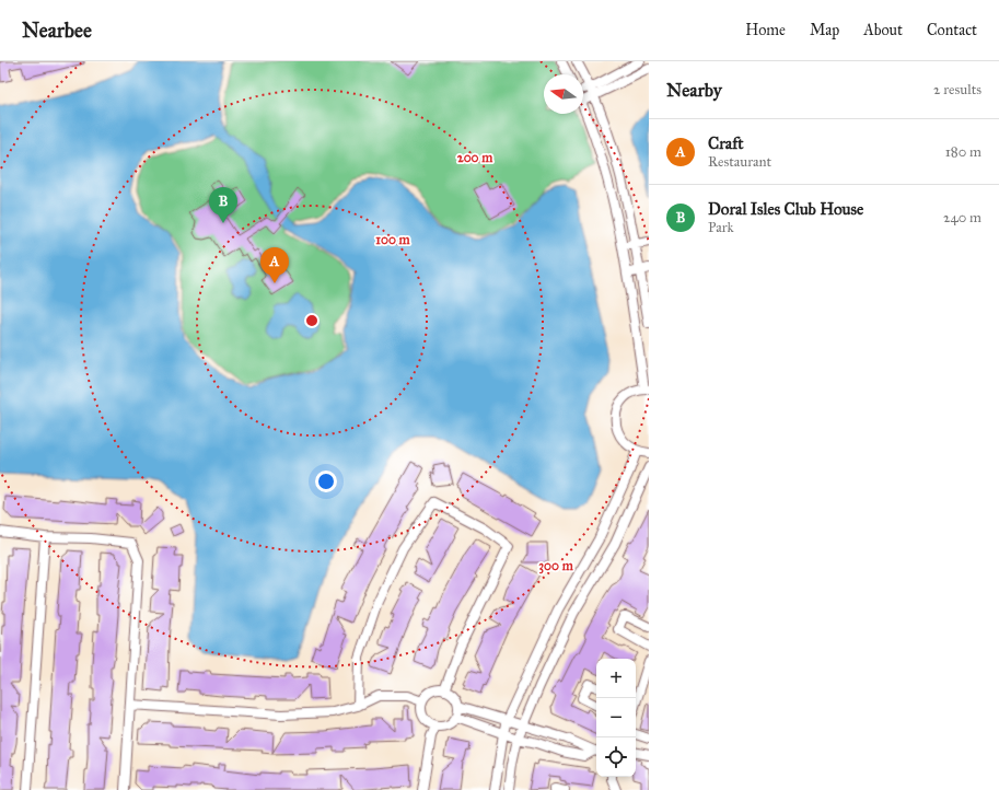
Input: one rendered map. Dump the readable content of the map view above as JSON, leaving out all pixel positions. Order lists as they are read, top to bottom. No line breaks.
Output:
{"north":"left","page":{"header":"Nearbee","nav":["Home","Map","About","Contact"],"heading":["Nearby","2 results"],"list":[{"mark":"A","name":"Craft","note":"Restaurant","value":"180 m"},{"mark":"B","name":"Doral Isles Club House","note":"Park","value":"240 m"}],"pins":["B","A"],"map_buttons":["+","−"]},"rings":["200 m","100 m","300 m"]}
